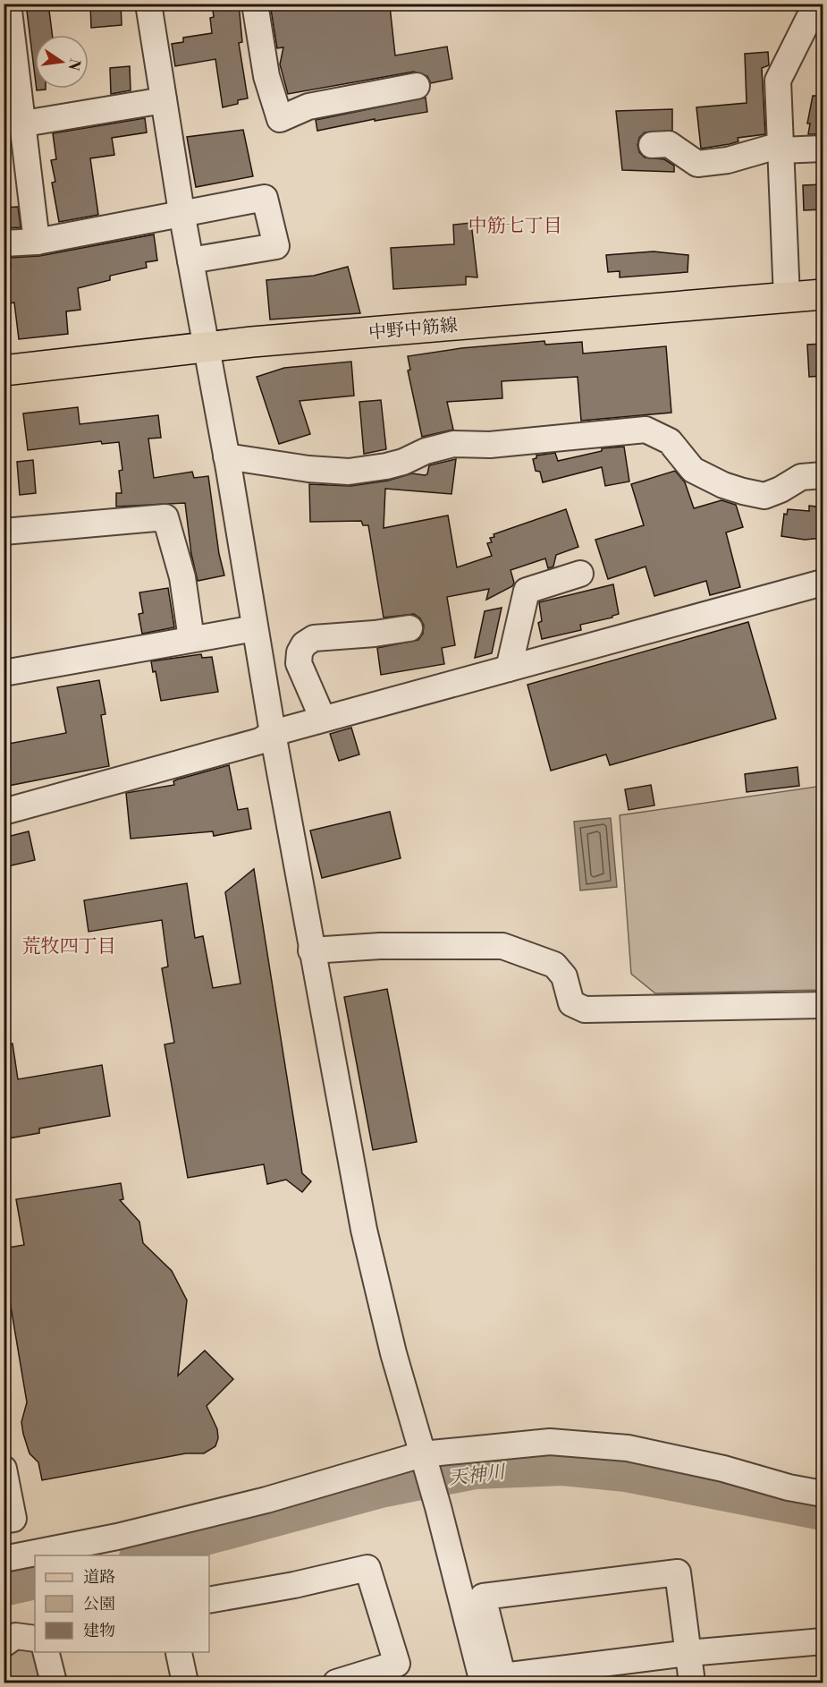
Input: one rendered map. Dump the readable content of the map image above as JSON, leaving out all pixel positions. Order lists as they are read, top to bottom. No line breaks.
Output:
{"streets":{"main road":["中野中筋線"]},"districts":["中筋七丁目","荒牧四丁目"],"water":["天神川"],"legend":["道路","公園","建物"],"north":"right"}
